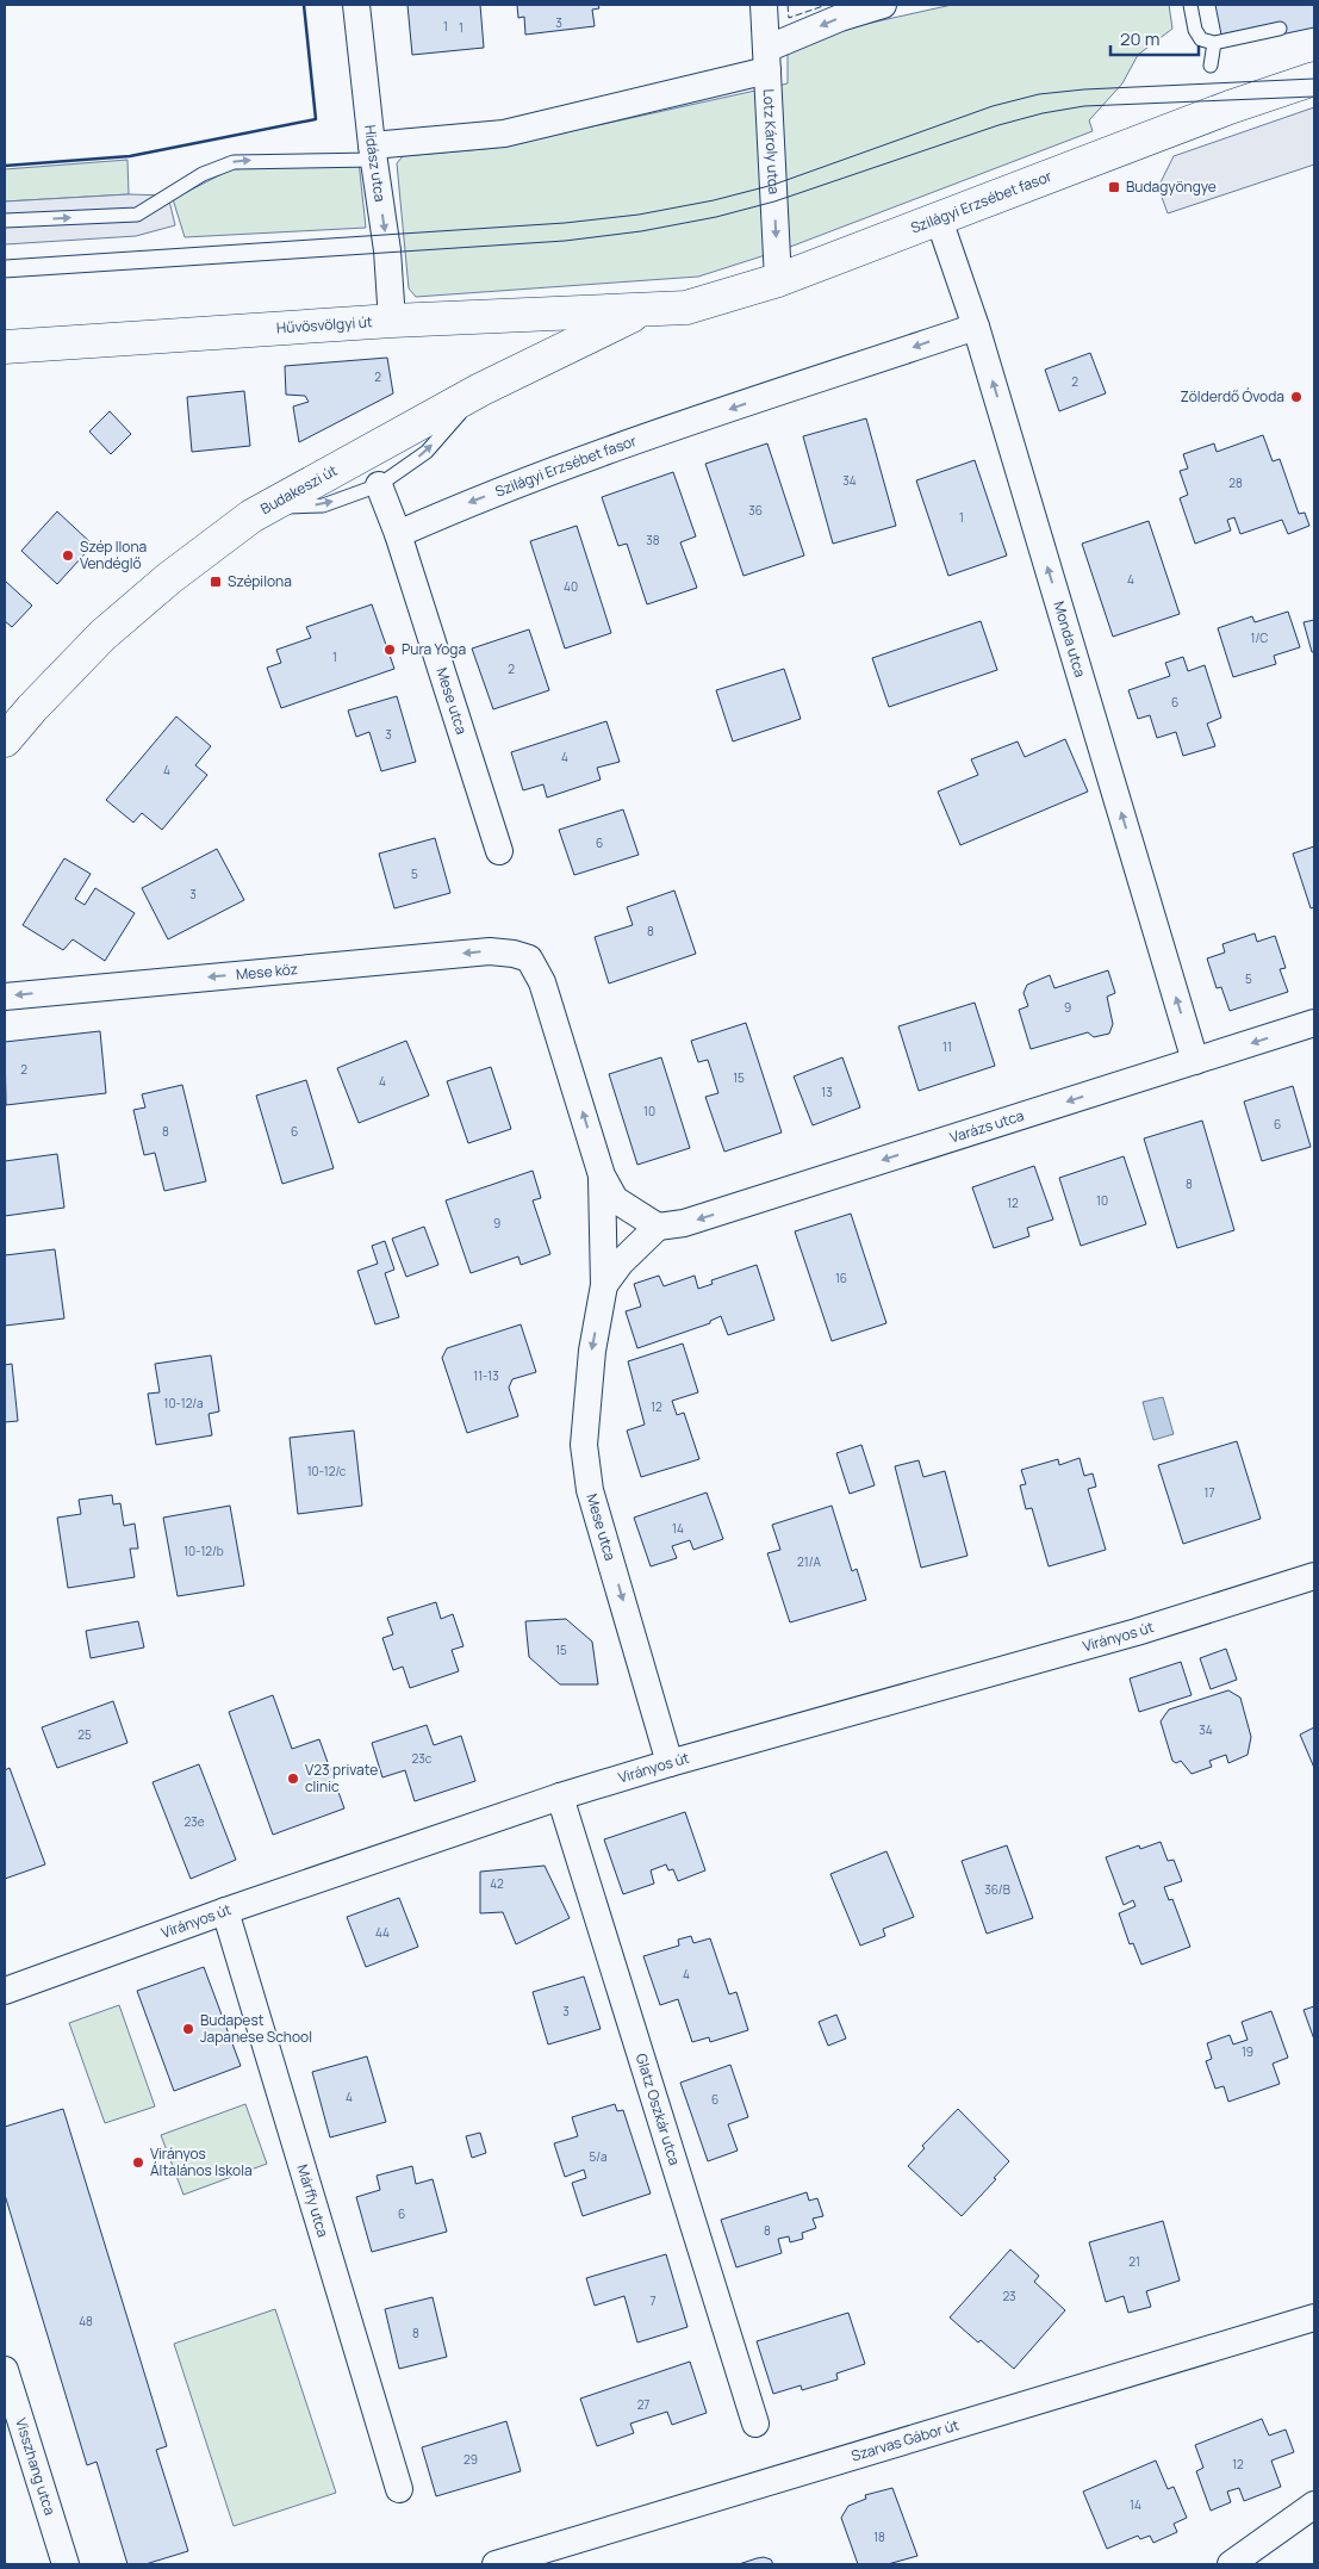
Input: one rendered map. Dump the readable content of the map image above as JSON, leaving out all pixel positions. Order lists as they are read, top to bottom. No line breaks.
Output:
{"streets":{"main road":["Szilágyi Erzsébet fasor","Hűvösvölgyi út","Budakeszi út"],"street":["Lotz Károly utca","Hidász utca","Monda utca","Mese utca","Mese köz","Varázs utca","Virányos út","Glatz Oszkár utca","Márffy utca","Szarvas Gábor út","Visszhang utca"]},"crossings":[["Lotz Károly utca","Szilágyi Erzsébet fasor"],["Hidász utca","Hűvösvölgyi út"],["Szilágyi Erzsébet fasor","Hűvösvölgyi út"],["Szilágyi Erzsébet fasor","Budakeszi út"],["Szilágyi Erzsébet fasor","Monda utca"],["Szilágyi Erzsébet fasor","Mese utca"],["Hűvösvölgyi út","Budakeszi út"],["Monda utca","Varázs utca"],["Mese utca","Mese köz"],["Mese utca","Varázs utca"],["Mese utca","Virányos út"],["Virányos út","Glatz Oszkár utca"],["Virányos út","Márffy utca"]],"one_way":["Lotz Károly utca","Hidász utca","Monda utca","Mese köz","Varázs utca"],"places":{"transit":["Budagyöngye","Szépilona"],"other":["Zölderdő Óvoda","Szép Ilona Vendéglő","Pura Yoga","V23 private clinic","Budapest Japanese School","Virányos Általános Iskola"]},"house_numbers":["3","1","1","2","2","34","28","36","1","38","4","40","1/C","1","2","6","3","4","4","6","5","3","8","5","9","11","2","15","4","13","10","6","8","6","8","10","12","9","16","11-13","10-12/a","12","10-12/c","17","14","10-12/b","21/A","15","34","25","23c","23e","42","36/B","44","4","3","19","4","6","5/a","6","8","21","23","7","48","8","27","29","12","14","18"],"scale_bar":"20 m"}
